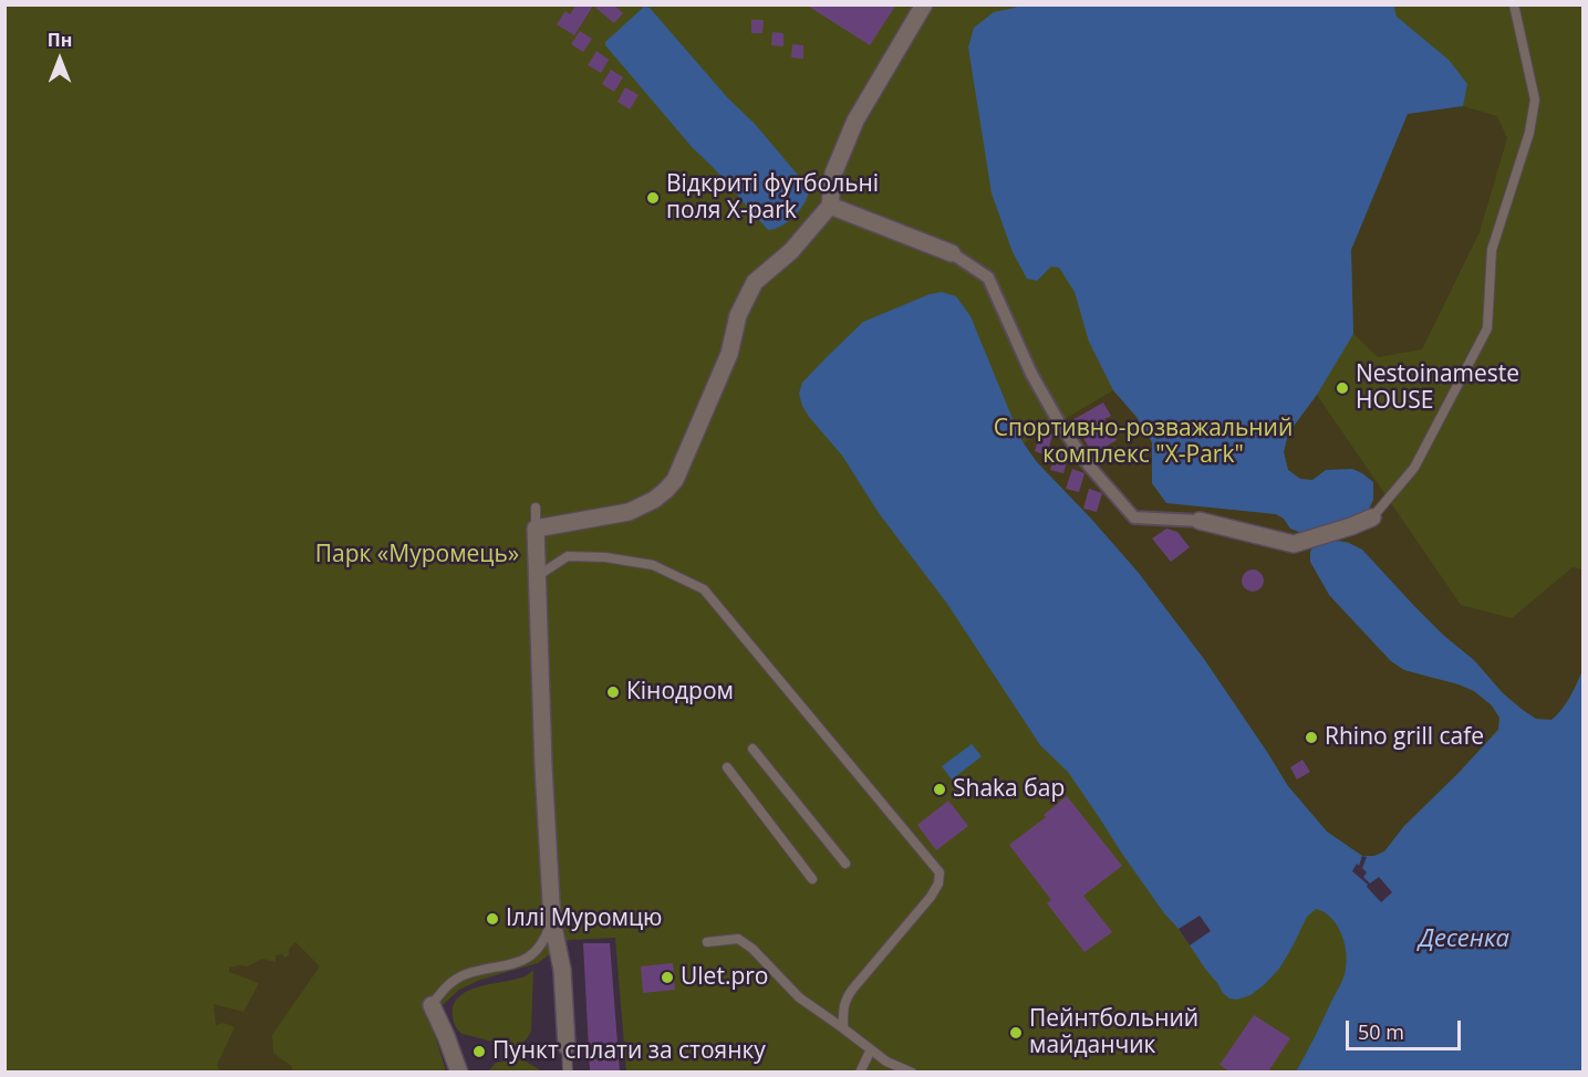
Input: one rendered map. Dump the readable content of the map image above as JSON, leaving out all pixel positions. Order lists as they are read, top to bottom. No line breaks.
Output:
{"water":["Десенка"],"parks":["Спортивно-розважальний комплекс \"Х-Park\"","Парк «Муромець»"],"places":["Відкриті футбольні поля X-park","Nestoinameste HOUSE","Кінодром","Rhino grill cafe","Shaka бар","Іллі Муромцю","Ulet.pro","Пейнтбольний майданчик","Пункт сплати за стоянку"],"scale_bar":"50 m","north":"top"}
